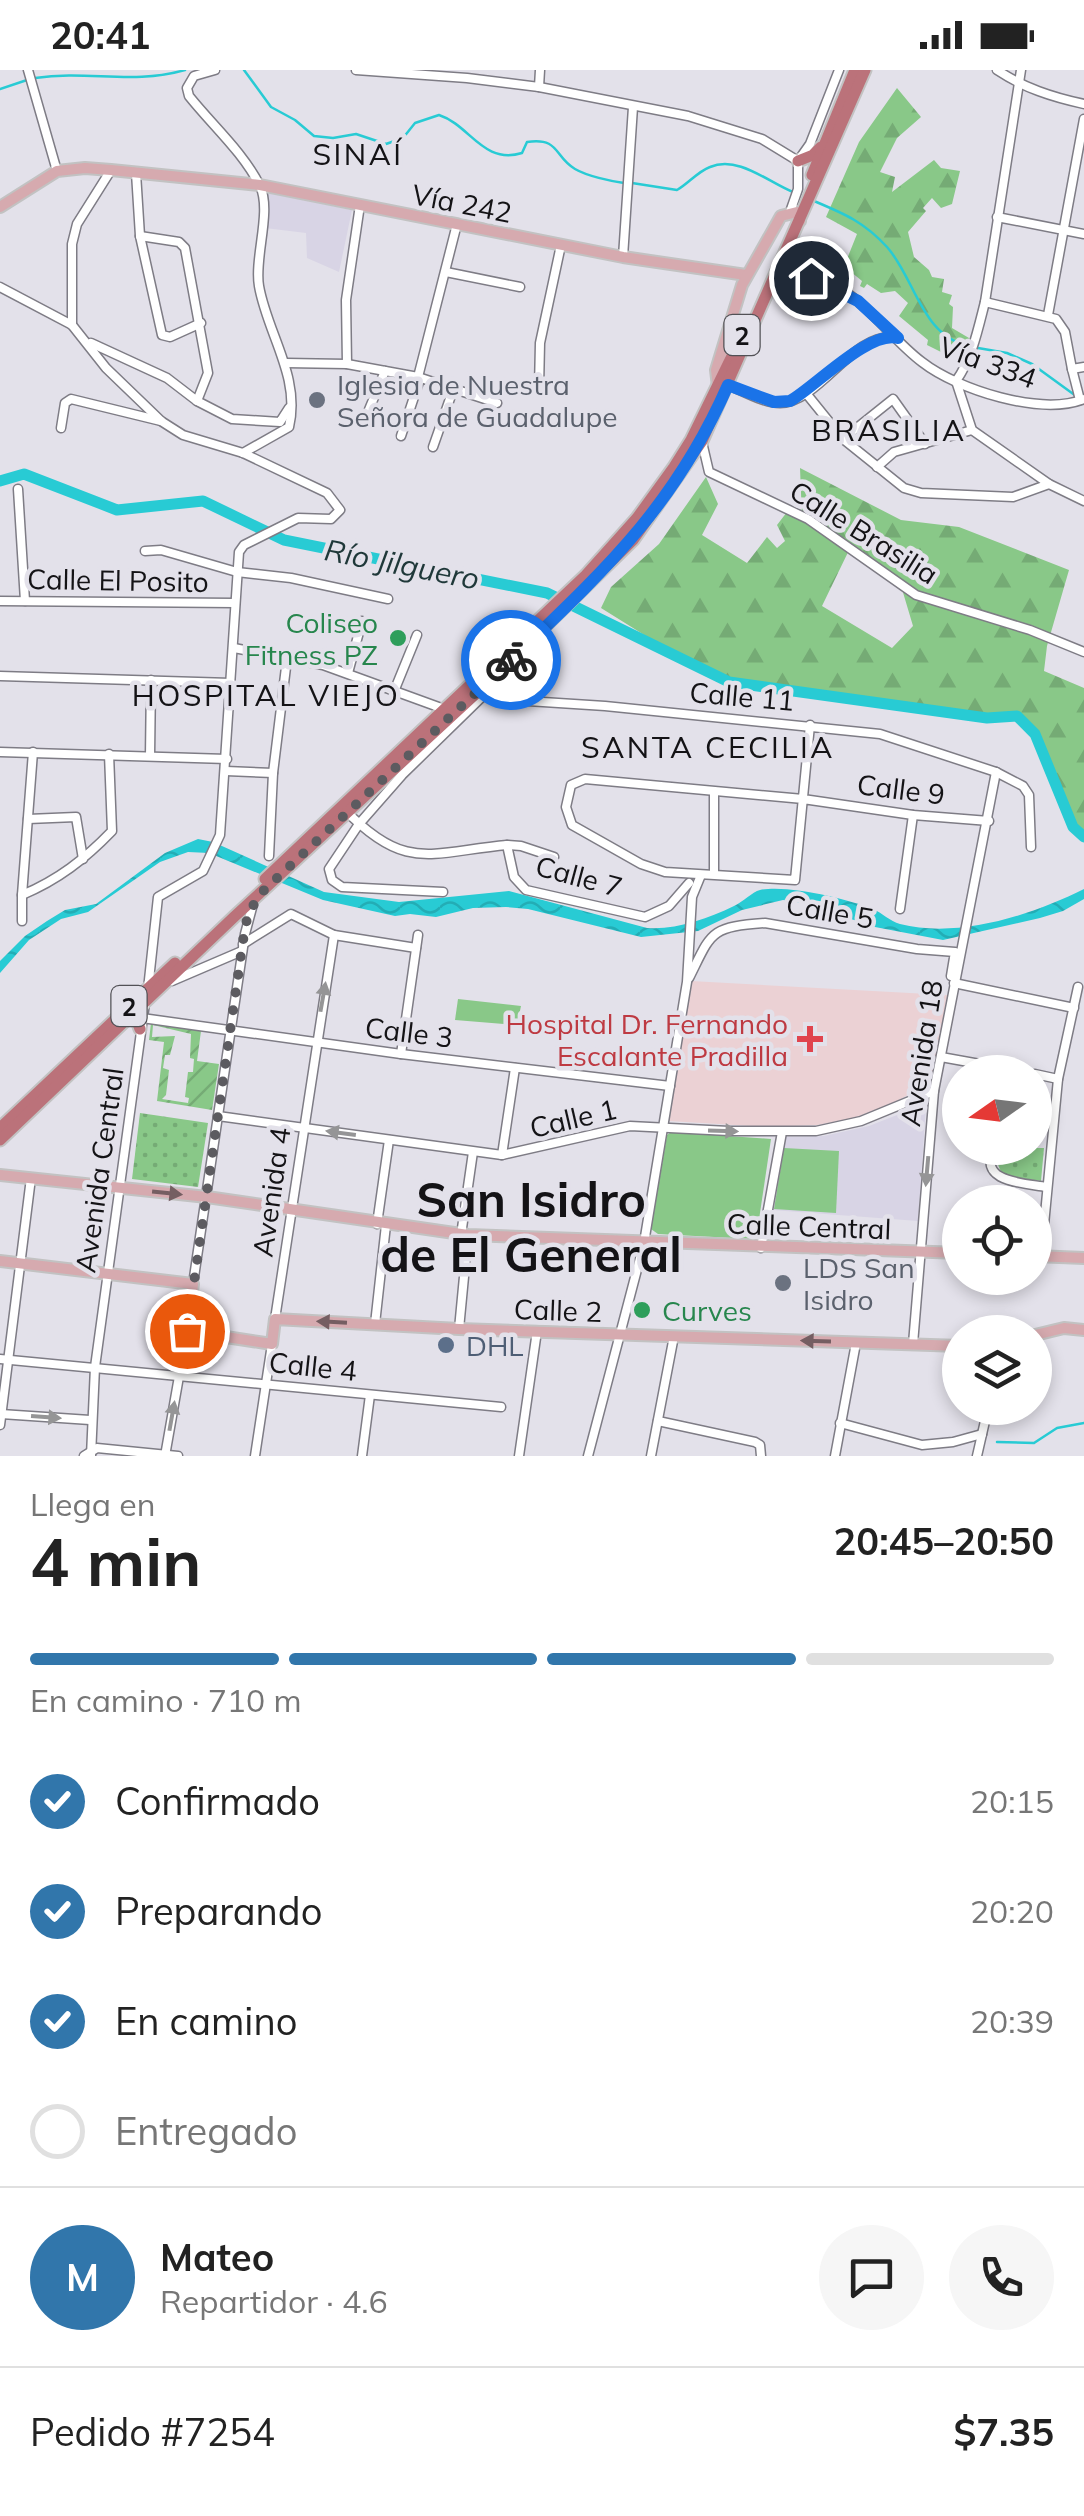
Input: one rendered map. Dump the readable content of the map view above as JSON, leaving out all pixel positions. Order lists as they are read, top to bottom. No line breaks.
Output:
{"streets":{"highway":["2"],"main road":["Vía 242","Avenida 4","Calle Central","Calle 2"],"street":["Vía 334","Calle Brasilia","Calle El Posito","Calle 11","Calle 9","Calle 7","Calle 5","Calle 3","Avenida 18","Calle 1","Avenida Central","Calle 4"]},"crossings":[["2","Calle Brasilia"],["2","Calle 11"],["2","Calle 7"],["2","Calle 3"],["2","Avenida Central"],["Calle 11","Avenida 18"],["Calle 9","Avenida 18"],["Calle 5","Avenida 18"],["Calle 3","Avenida Central"],["Calle 3","Avenida 4"],["Avenida 18","Calle 1"],["Avenida 18","Calle Central"],["Avenida 18","Calle 2"],["Calle 1","Avenida 4"],["Avenida Central","Calle Central"],["Avenida Central","Calle 4"],["Avenida 4","Calle Central"],["Avenida 4","Calle 2"],["Avenida 4","Calle 4"]],"one_way":["Calle 2"],"districts":["SINAÍ","BRASILIA","HOSPITAL VIEJO","SANTA CECILIA","San Isidro de El General"],"water":["Río Jilguero"],"places":{"other":["Iglesia de Nuestra Señora de Guadalupe","Coliseo Fitness PZ","LDS San Isidro","Curves","DHL"],"health":["Hospital Dr. Fernando Escalante Pradilla"]},"north":"left","page":{"status":"20:41","heading":["4 min","Llega en","20:45–20:50"],"panel":["Mateo","Repartidor · 4.6","Pedido #7254","$7.35"],"bar":"En camino · 710 m","list":[["Confirmado","20:15"],["Preparando","20:20"],["En camino","20:39"],"Entregado"],"round":"M"}}
